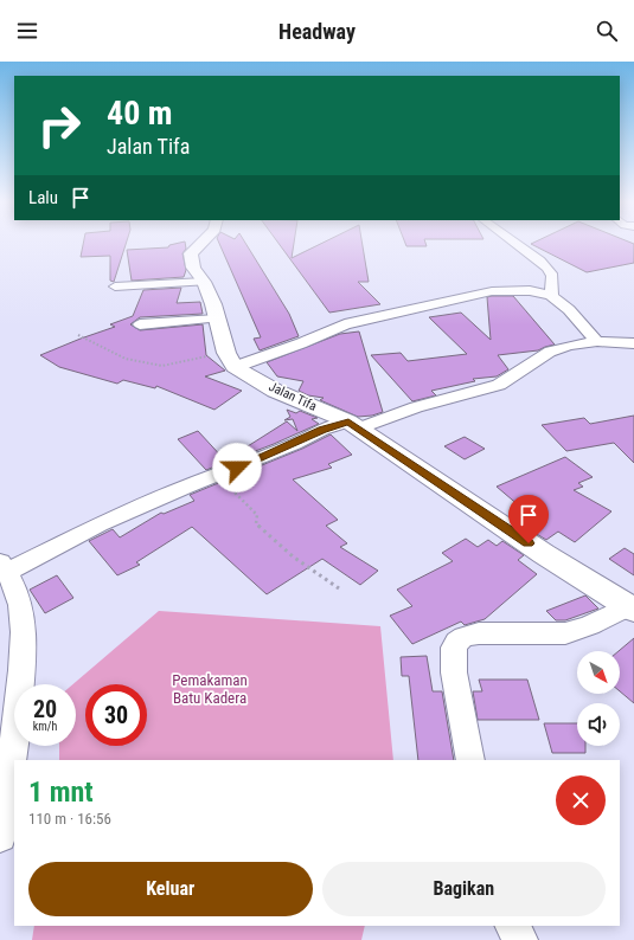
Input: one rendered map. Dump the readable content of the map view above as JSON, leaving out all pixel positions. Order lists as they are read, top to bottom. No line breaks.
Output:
{"streets":{"street":["Jalan Tifa"]},"parks":["Pemakaman Batu Kadera"],"north":"bottom right","page":{"header":"Headway","turn":["40 m","Jalan Tifa"],"then":"Lalu","speed":"20 km/h","limit":"30","heading":["1 mnt","110 m · 16:56"],"buttons":["Keluar","Bagikan"]}}
